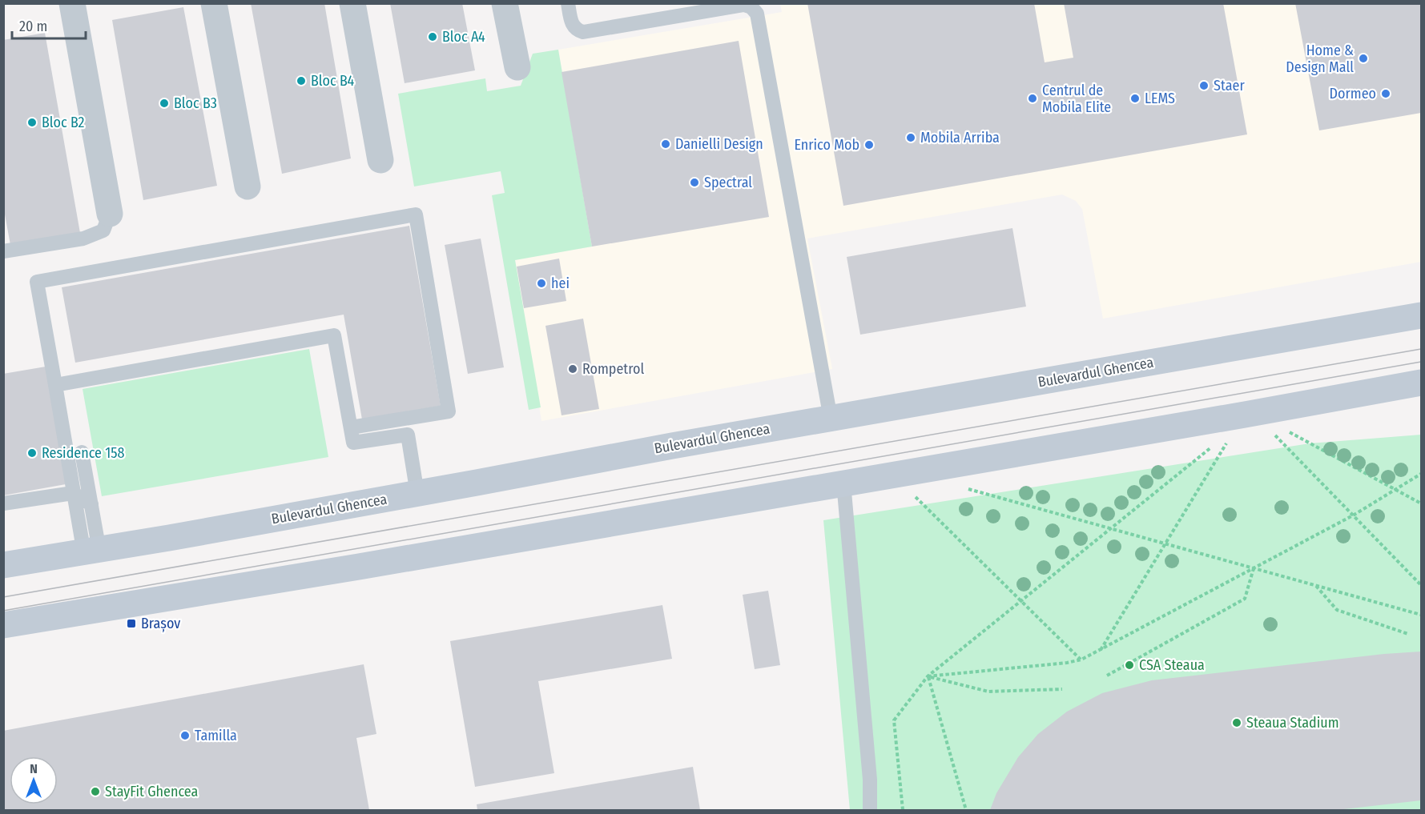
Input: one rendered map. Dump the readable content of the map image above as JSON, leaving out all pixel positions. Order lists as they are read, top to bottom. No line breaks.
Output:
{"streets":{"main road":["Bulevardul Ghencea"]},"places":{"other":["Bloc A4","Home & Design Mall","Bloc B4","Staer","Dormeo","Centrul de Mobila Elite","LEMS","Bloc B3","Bloc B2","Mobila Arriba","Danielli Design","Enrico Mob","Spectral","hei","Rompetrol","Residence 158","CSA Steaua","Steaua Stadium","Tamilla","StayFit Ghencea"],"transit":["Brașov"]},"scale_bar":"20 m","north":"top"}
